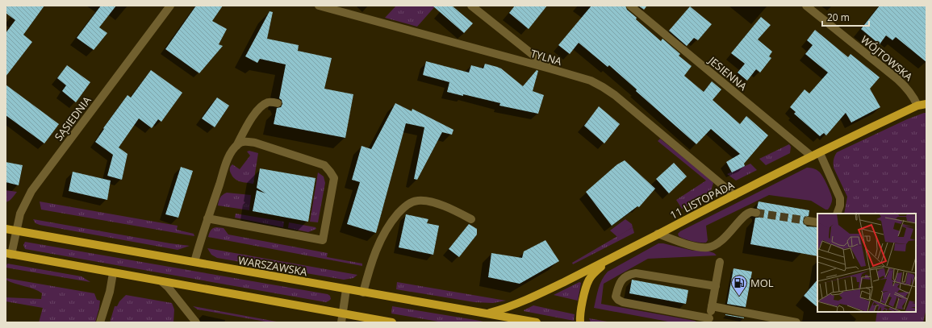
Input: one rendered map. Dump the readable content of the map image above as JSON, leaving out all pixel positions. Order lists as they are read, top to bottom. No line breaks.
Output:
{"streets":{"main road":["11 LISTOPADA","WARSZAWSKA"],"street":["TYLNA","WÓJTOWSKA","JESIENNA","SĄSIEDNIA"]},"crossings":[["TYLNA","11 LISTOPADA"],["WÓJTOWSKA","11 LISTOPADA"],["JESIENNA","11 LISTOPADA"],["SĄSIEDNIA","WARSZAWSKA"],["11 LISTOPADA","WARSZAWSKA"]],"places":{"fuel station":["MOL"]},"scale_bar":"20 m"}
